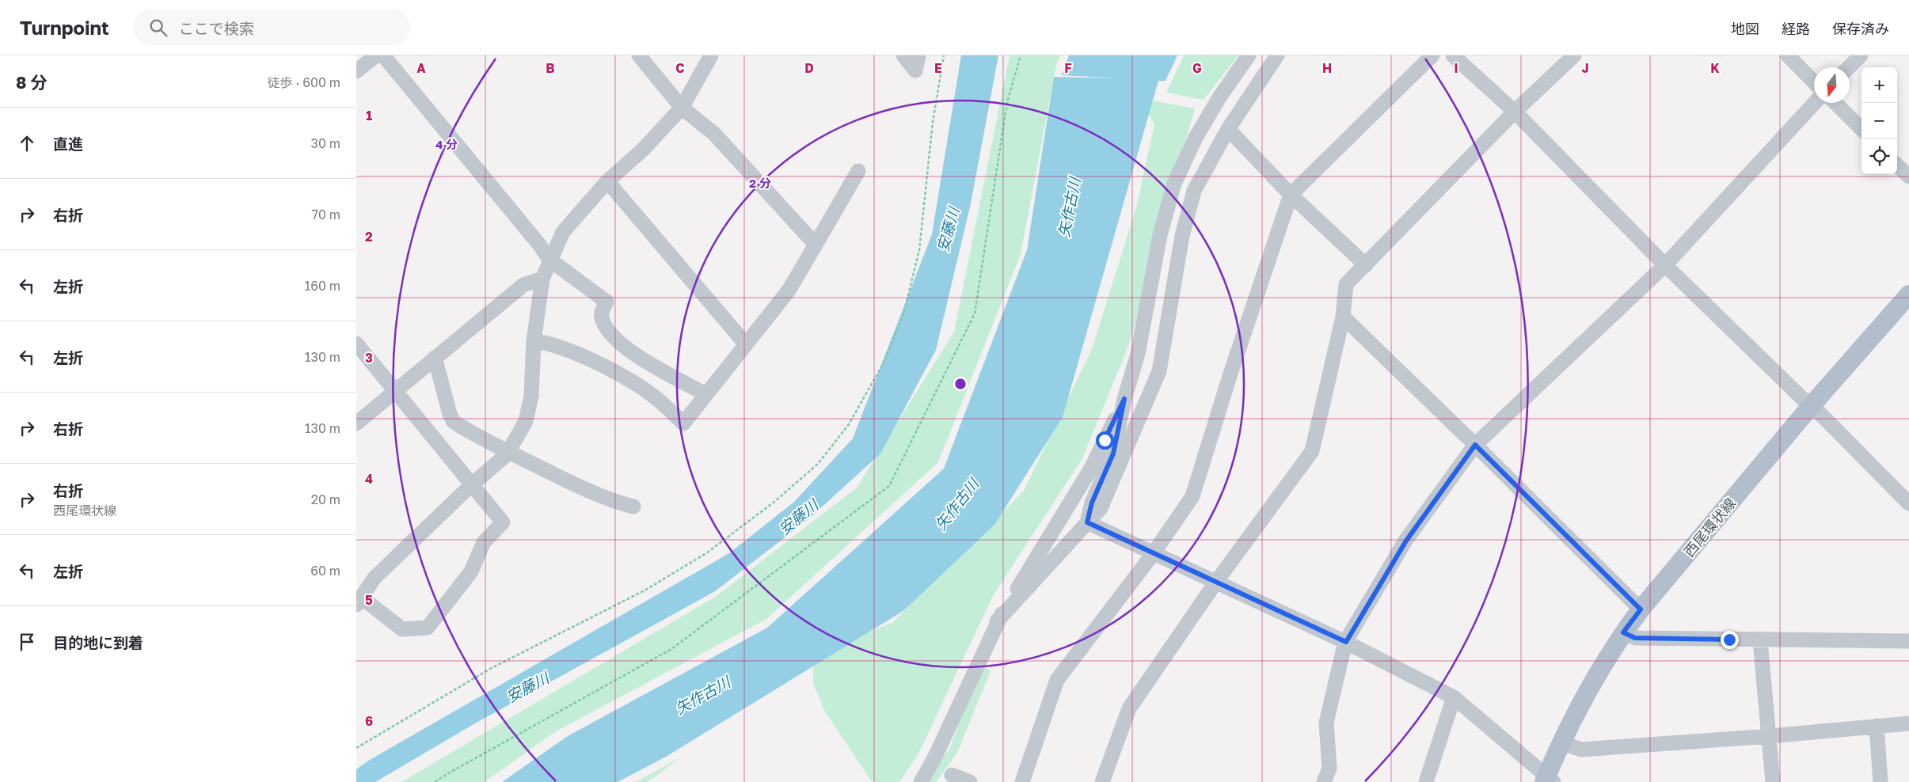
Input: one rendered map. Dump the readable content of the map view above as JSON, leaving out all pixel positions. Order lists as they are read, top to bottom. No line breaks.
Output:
{"streets":{"main road":["西尾環状線"]},"water":["矢作古川","安藤川"],"north":"bottom","page":{"header":"Turnpoint","search":"ここで検索","nav":["地図","経路","保存済み"],"heading":["8 分","徒歩 · 600 m"],"map_buttons":["+","−"],"list":[["直進","30 m"],["右折","70 m"],["左折","160 m"],["左折","130 m"],["右折","130 m"],["右折","西尾環状線","20 m"],["左折","60 m"],"目的地に到着"]},"grid":{"columns":["A","B","C","D","E","F","G","H","I","J","K"],"rows":["1","2","3","4","5","6"]},"rings":["4 分","2 分"]}
